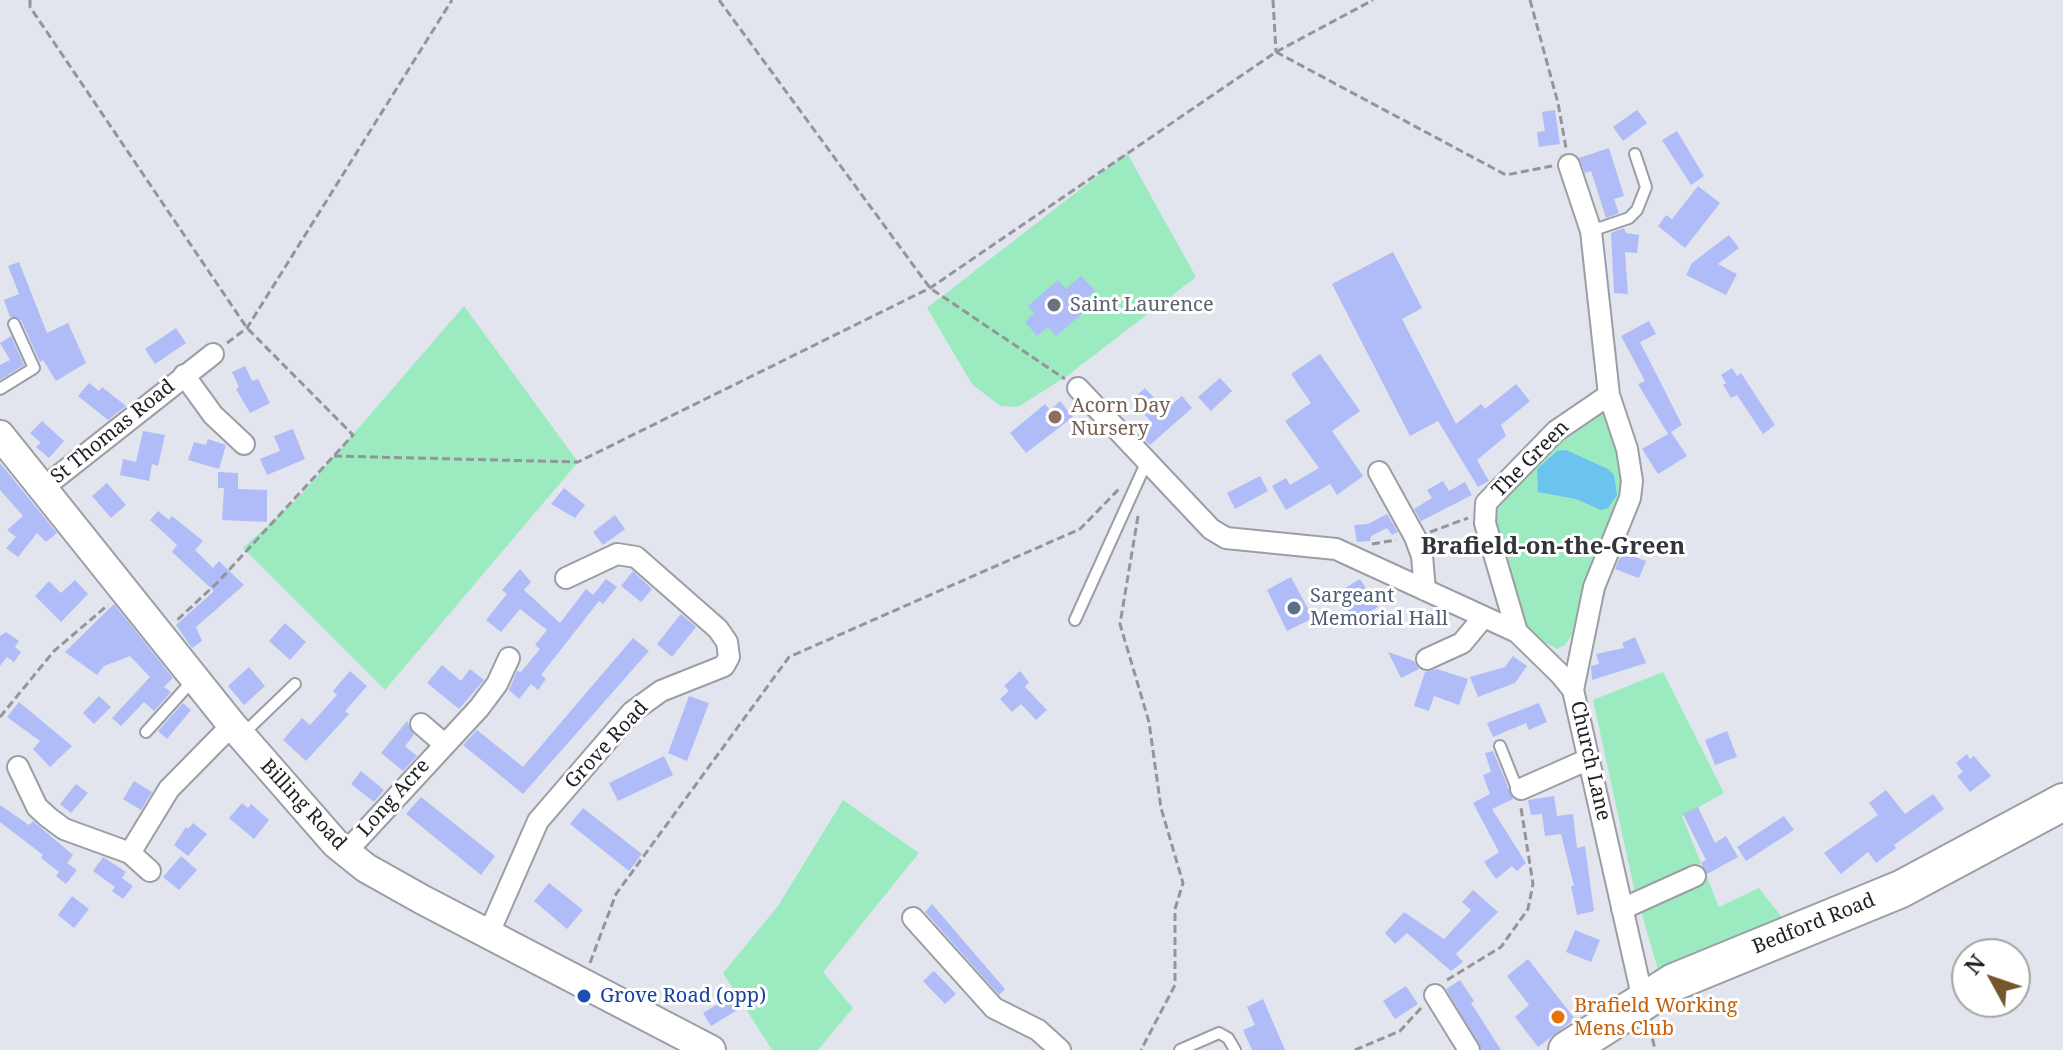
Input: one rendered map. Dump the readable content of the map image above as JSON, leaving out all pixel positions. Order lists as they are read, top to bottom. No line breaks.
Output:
{"streets":{"highway":["Bedford Road"],"street":["St Thomas Road","The Green","Grove Road","Church Lane","Long Acre","Billing Road"]},"crossings":[["St Thomas Road","Billing Road"],["The Green","Church Lane"],["Grove Road","Billing Road"],["Church Lane","Bedford Road"],["Long Acre","Billing Road"]],"districts":["Brafield-on-the-Green"],"places":["Saint Laurence","Acorn Day Nursery","Sargeant Memorial Hall","Grove Road (opp)","Brafield Working Mens Club"],"north":"top left"}
